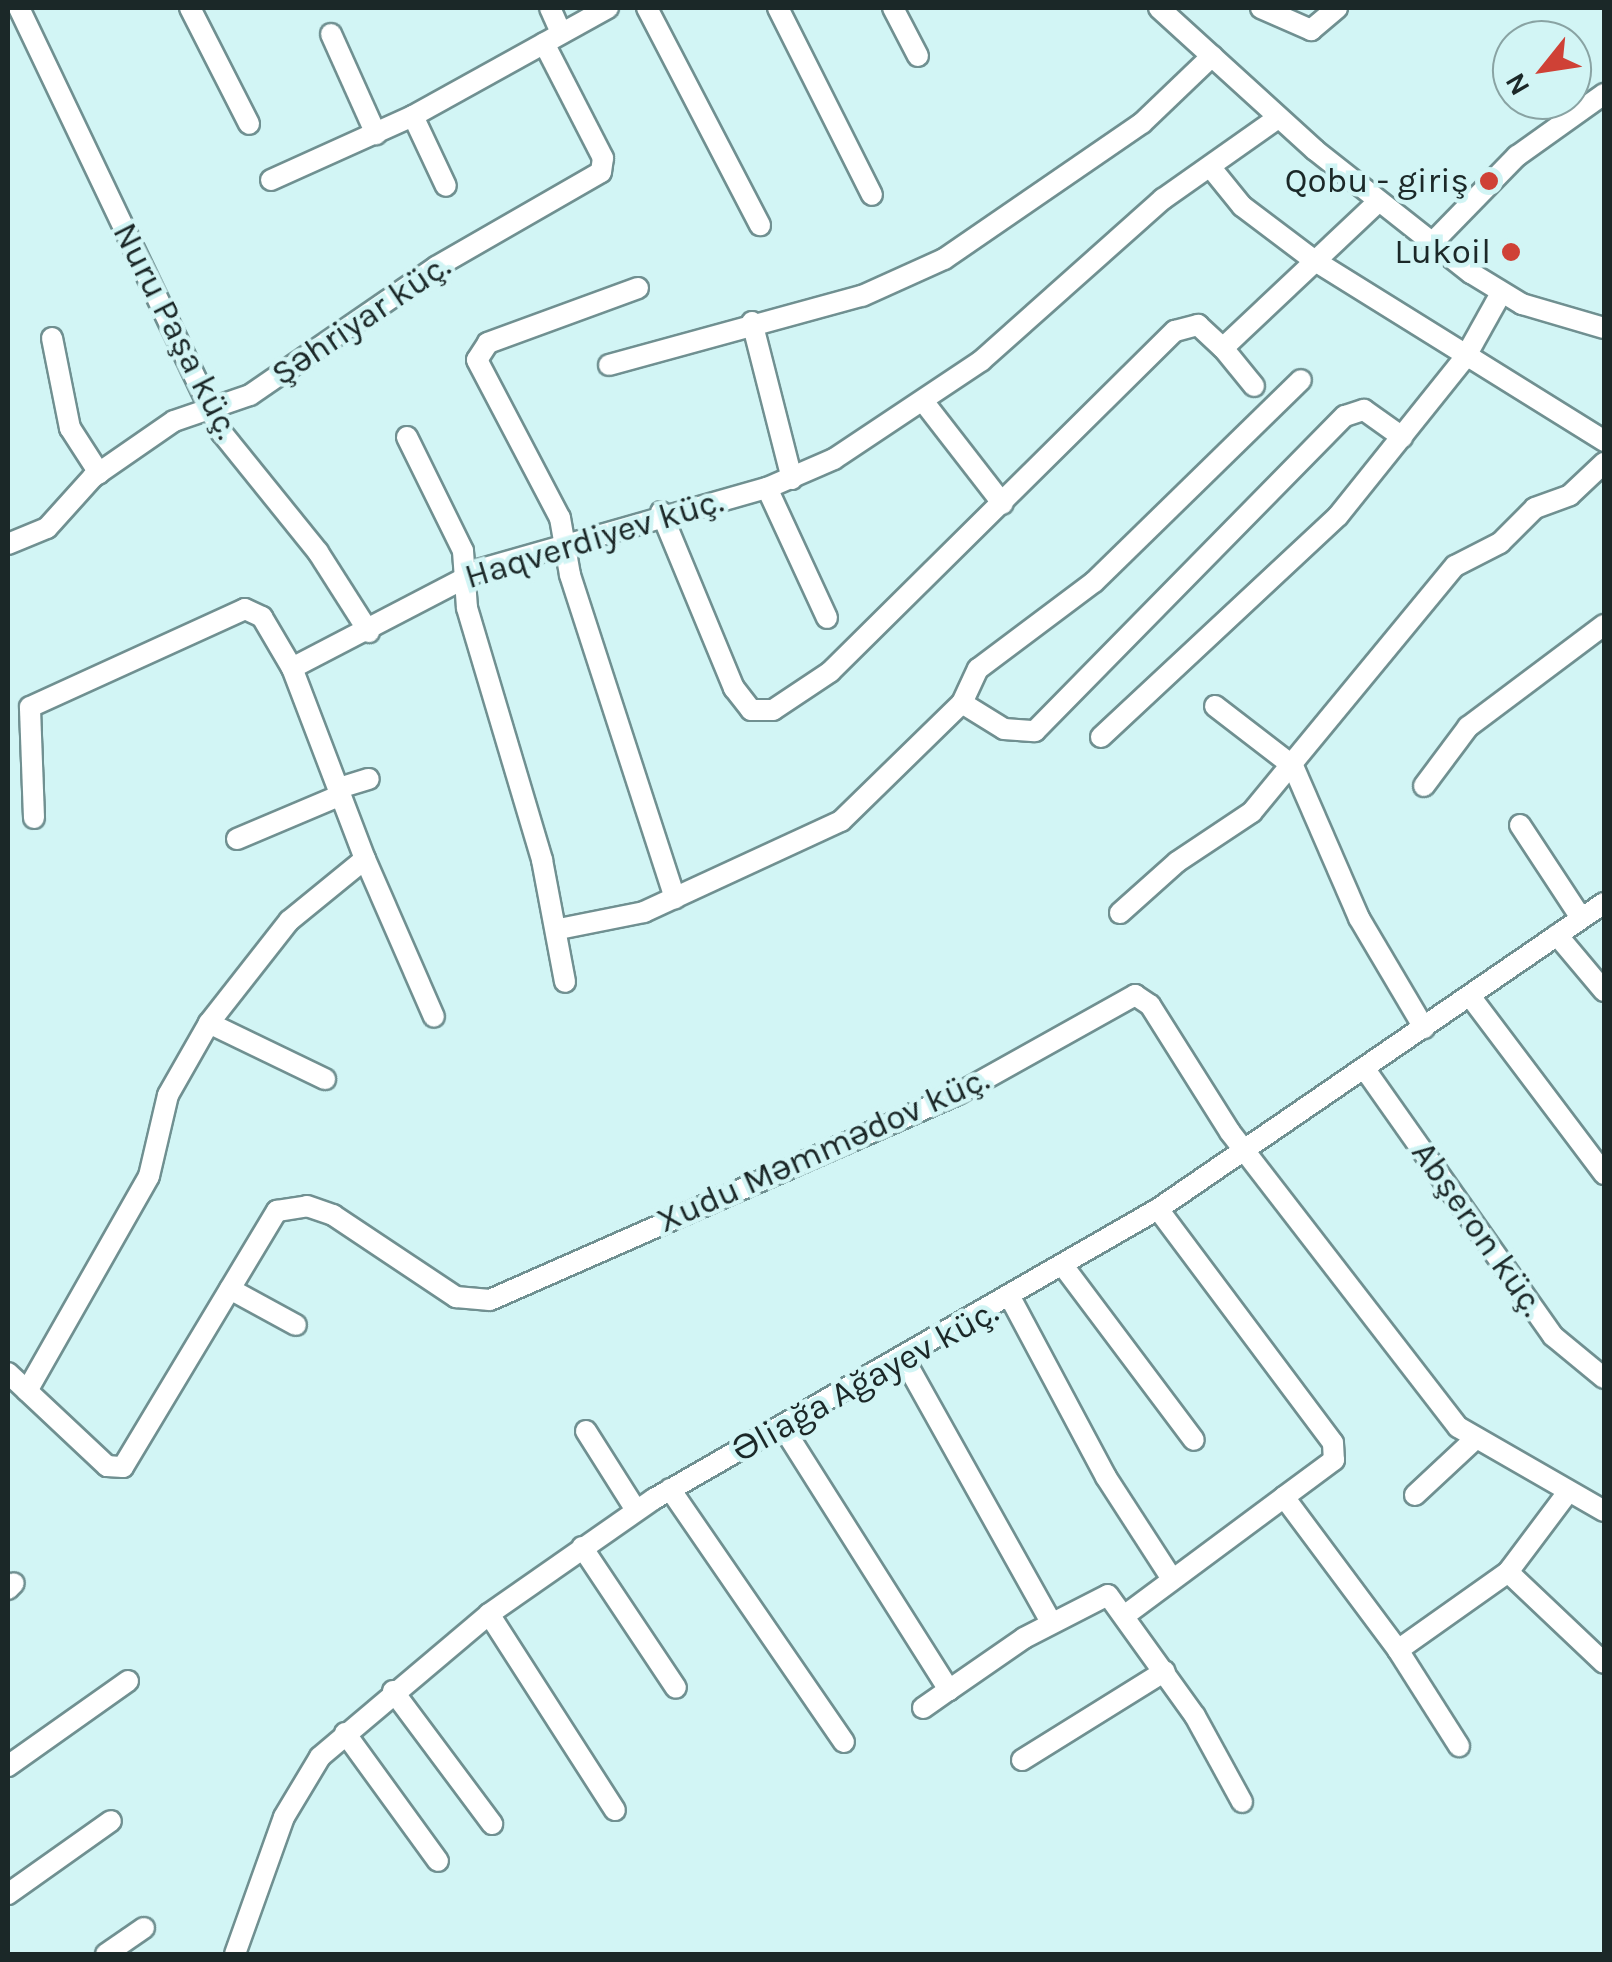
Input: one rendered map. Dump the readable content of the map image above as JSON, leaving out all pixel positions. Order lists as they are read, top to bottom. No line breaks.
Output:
{"streets":{"street":["Şəhriyar küç.","Nuru Paşa küç.","Haqverdiyev küç.","Xudu Məmmədov küç.","Abşeron küç.","Əliağa Ağayev küç."]},"crossings":[["Şəhriyar küç.","Nuru Paşa küç."],["Nuru Paşa küç.","Haqverdiyev küç."],["Xudu Məmmədov küç.","Əliağa Ağayev küç."],["Abşeron küç.","Əliağa Ağayev küç."]],"places":["Qobu - giriş","Lukoil"],"north":"bottom left"}
